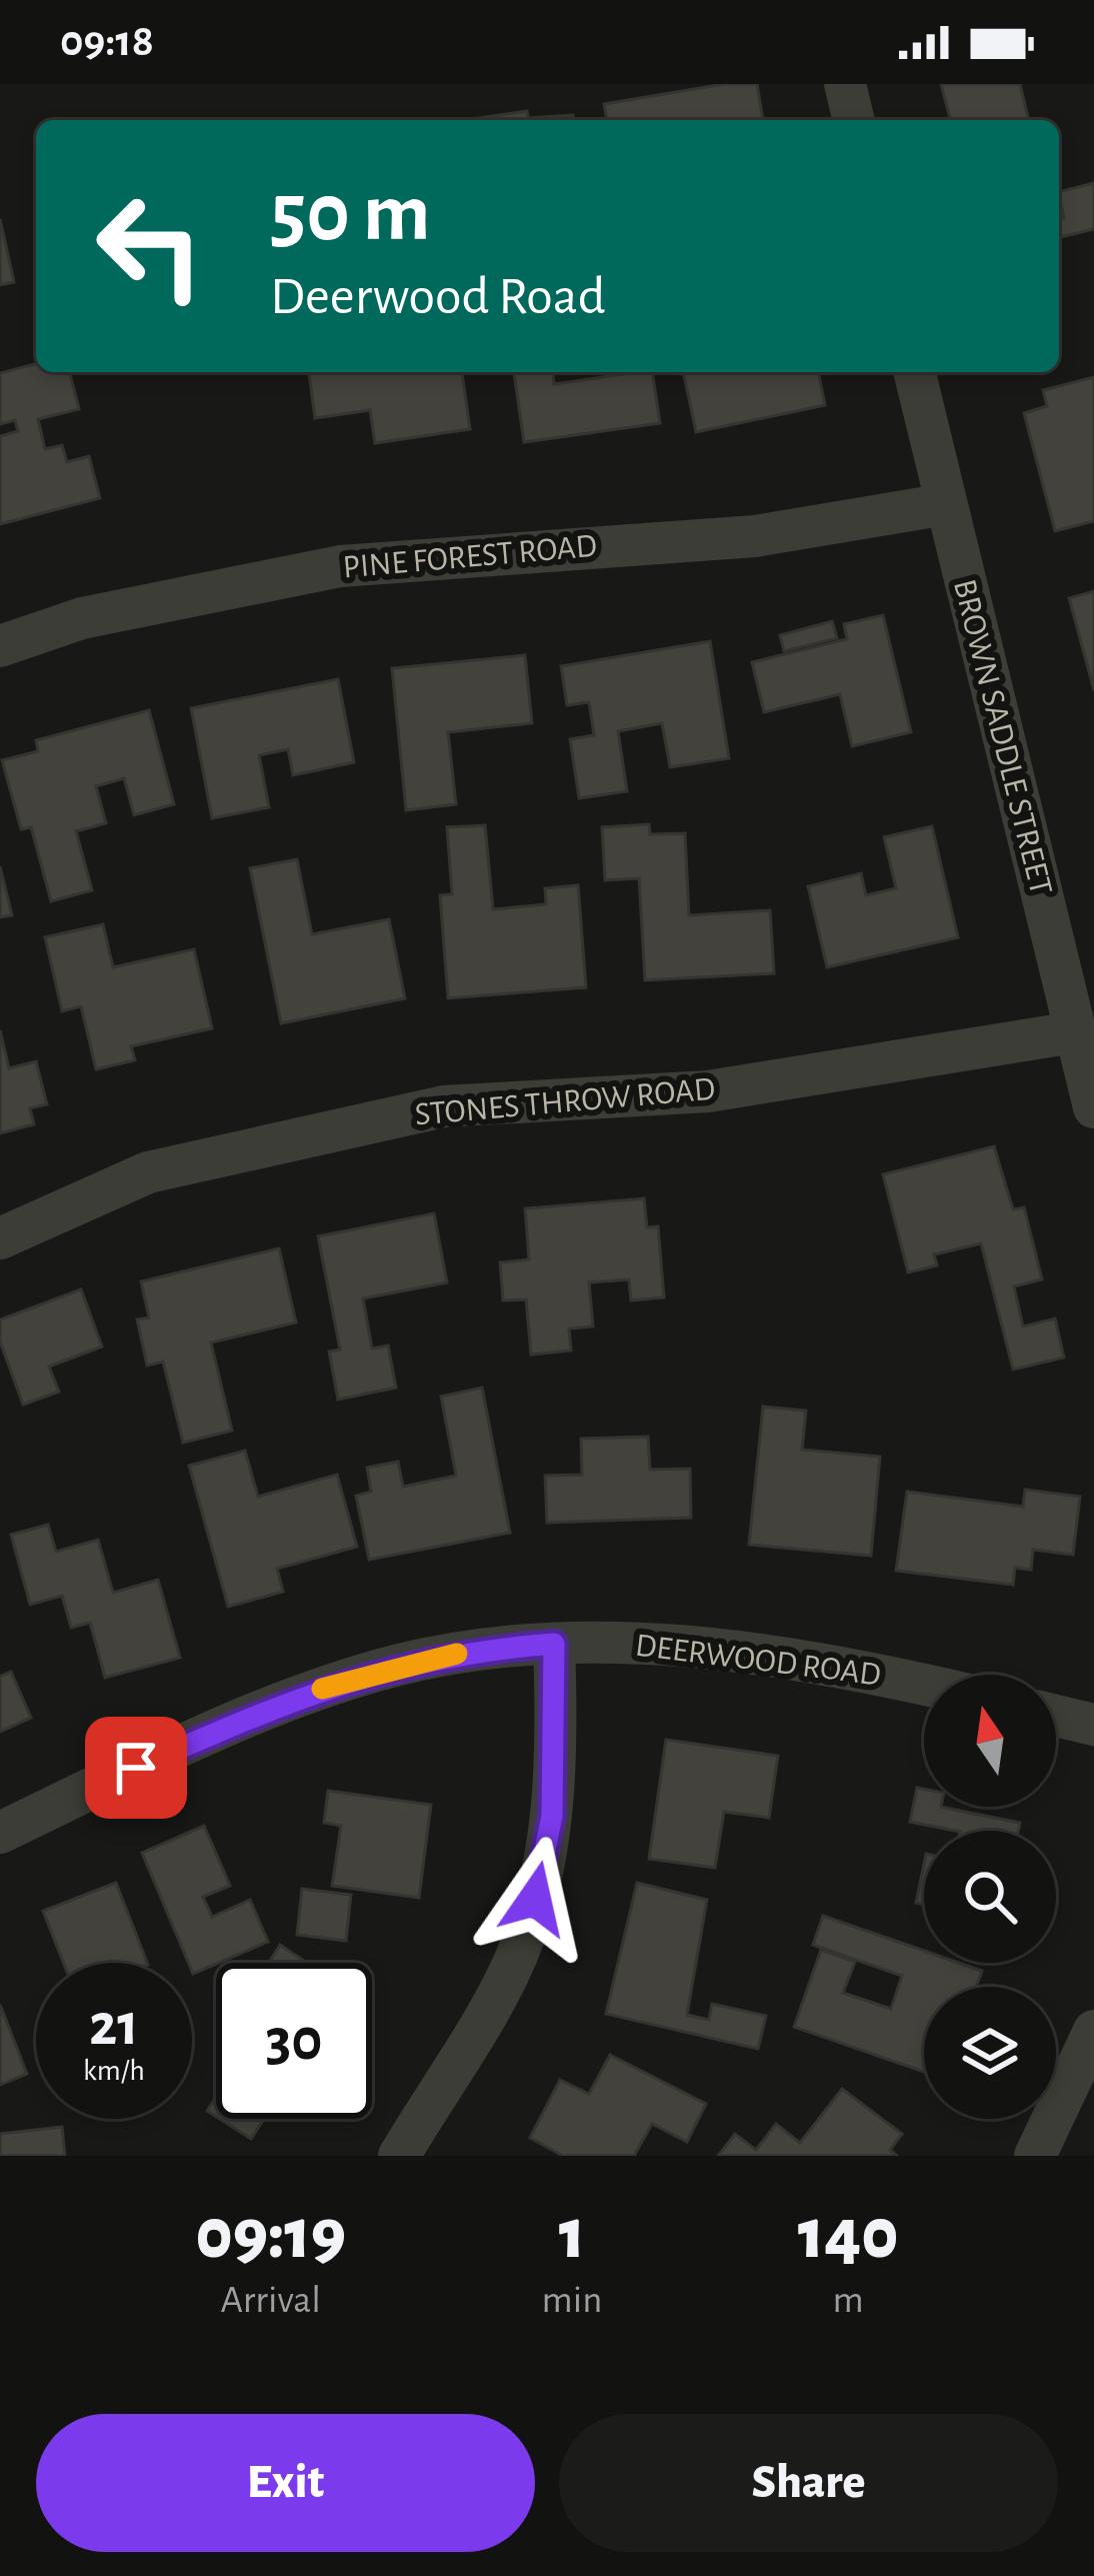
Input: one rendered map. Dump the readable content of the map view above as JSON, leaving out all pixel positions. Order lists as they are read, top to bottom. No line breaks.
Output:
{"streets":{"street":["PINE FOREST ROAD","BROWN SADDLE STREET","STONES THROW ROAD","DEERWOOD ROAD"]},"crossings":[["PINE FOREST ROAD","BROWN SADDLE STREET"],["BROWN SADDLE STREET","STONES THROW ROAD"]],"north":"top","page":{"status":"09:18","turn":["50 m","Deerwood Road"],"speed":"21 km/h","limit":"30","eta":["09:19","Arrival","1","min","140","m"],"buttons":["Exit","Share"]}}
